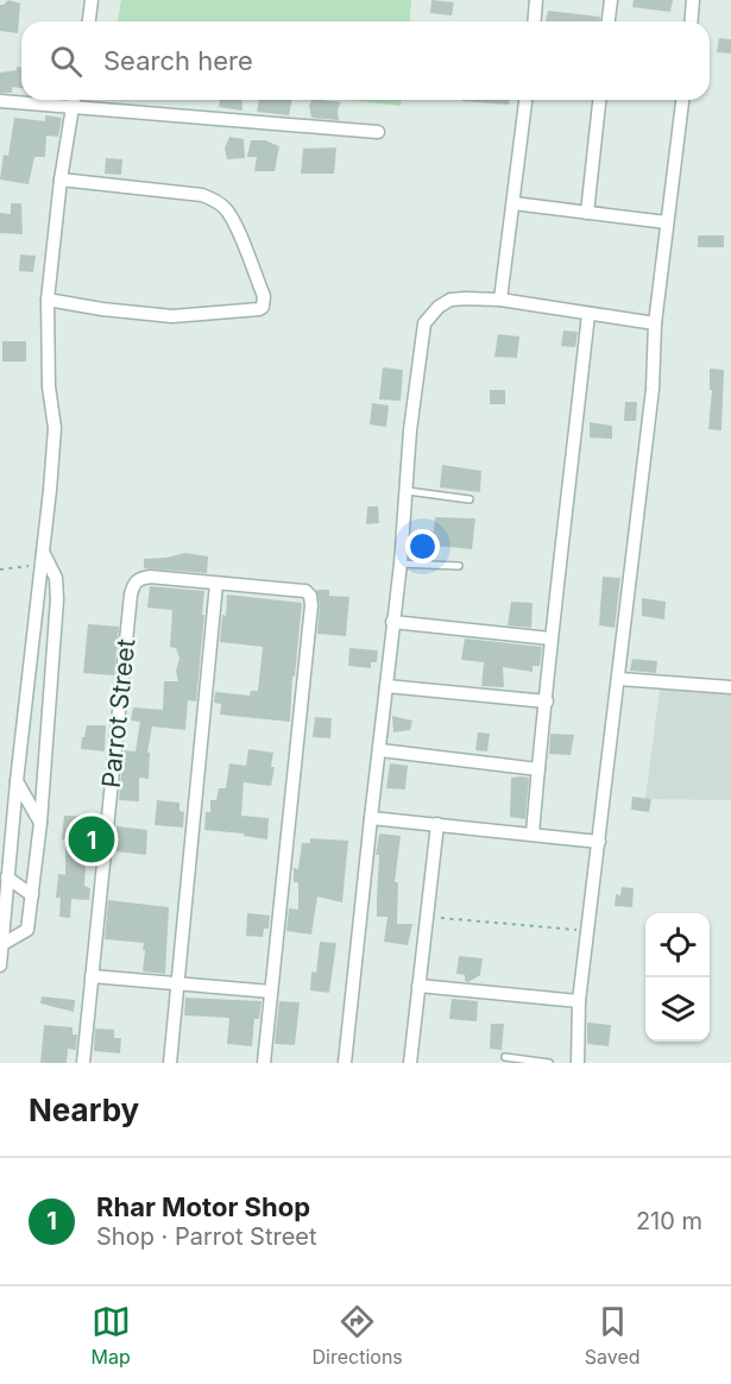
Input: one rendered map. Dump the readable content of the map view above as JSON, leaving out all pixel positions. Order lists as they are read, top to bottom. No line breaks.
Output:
{"streets":{"street":["Parrot Street"]},"page":{"search":"Search here","pins":"1","heading":"Nearby","list":[{"mark":"1","name":"Rhar Motor Shop","note":"Shop · Parrot Street","value":"210 m"}],"nav":["Map","Directions","Saved"]}}
